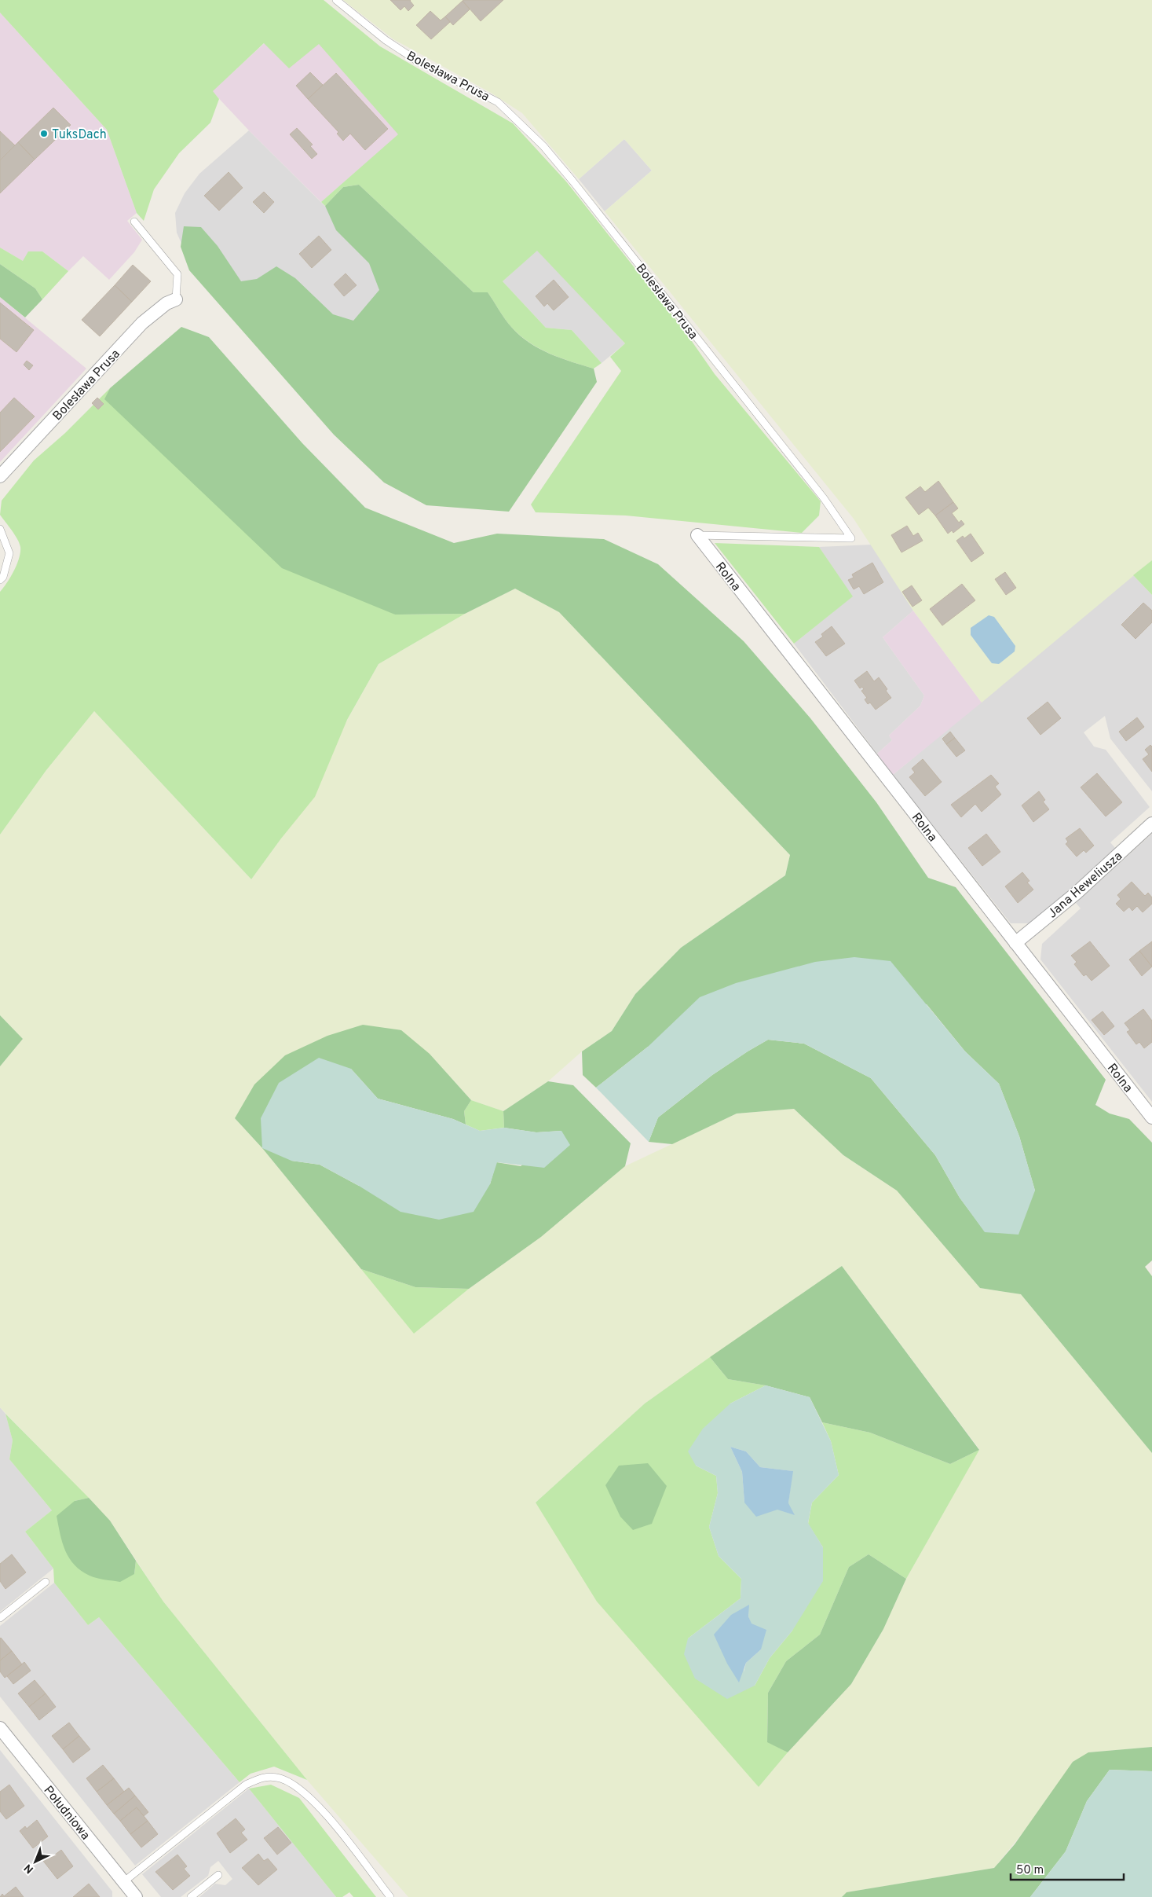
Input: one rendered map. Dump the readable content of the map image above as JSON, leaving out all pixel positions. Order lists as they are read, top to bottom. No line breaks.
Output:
{"streets":{"street":["Bolesława Prusa","Rolna","Jana Heweliusza","Południowa"]},"crossings":[["Bolesława Prusa","Rolna"],["Rolna","Jana Heweliusza"]],"places":["TuksDach"],"scale_bar":"50 m","north":"bottom left"}
